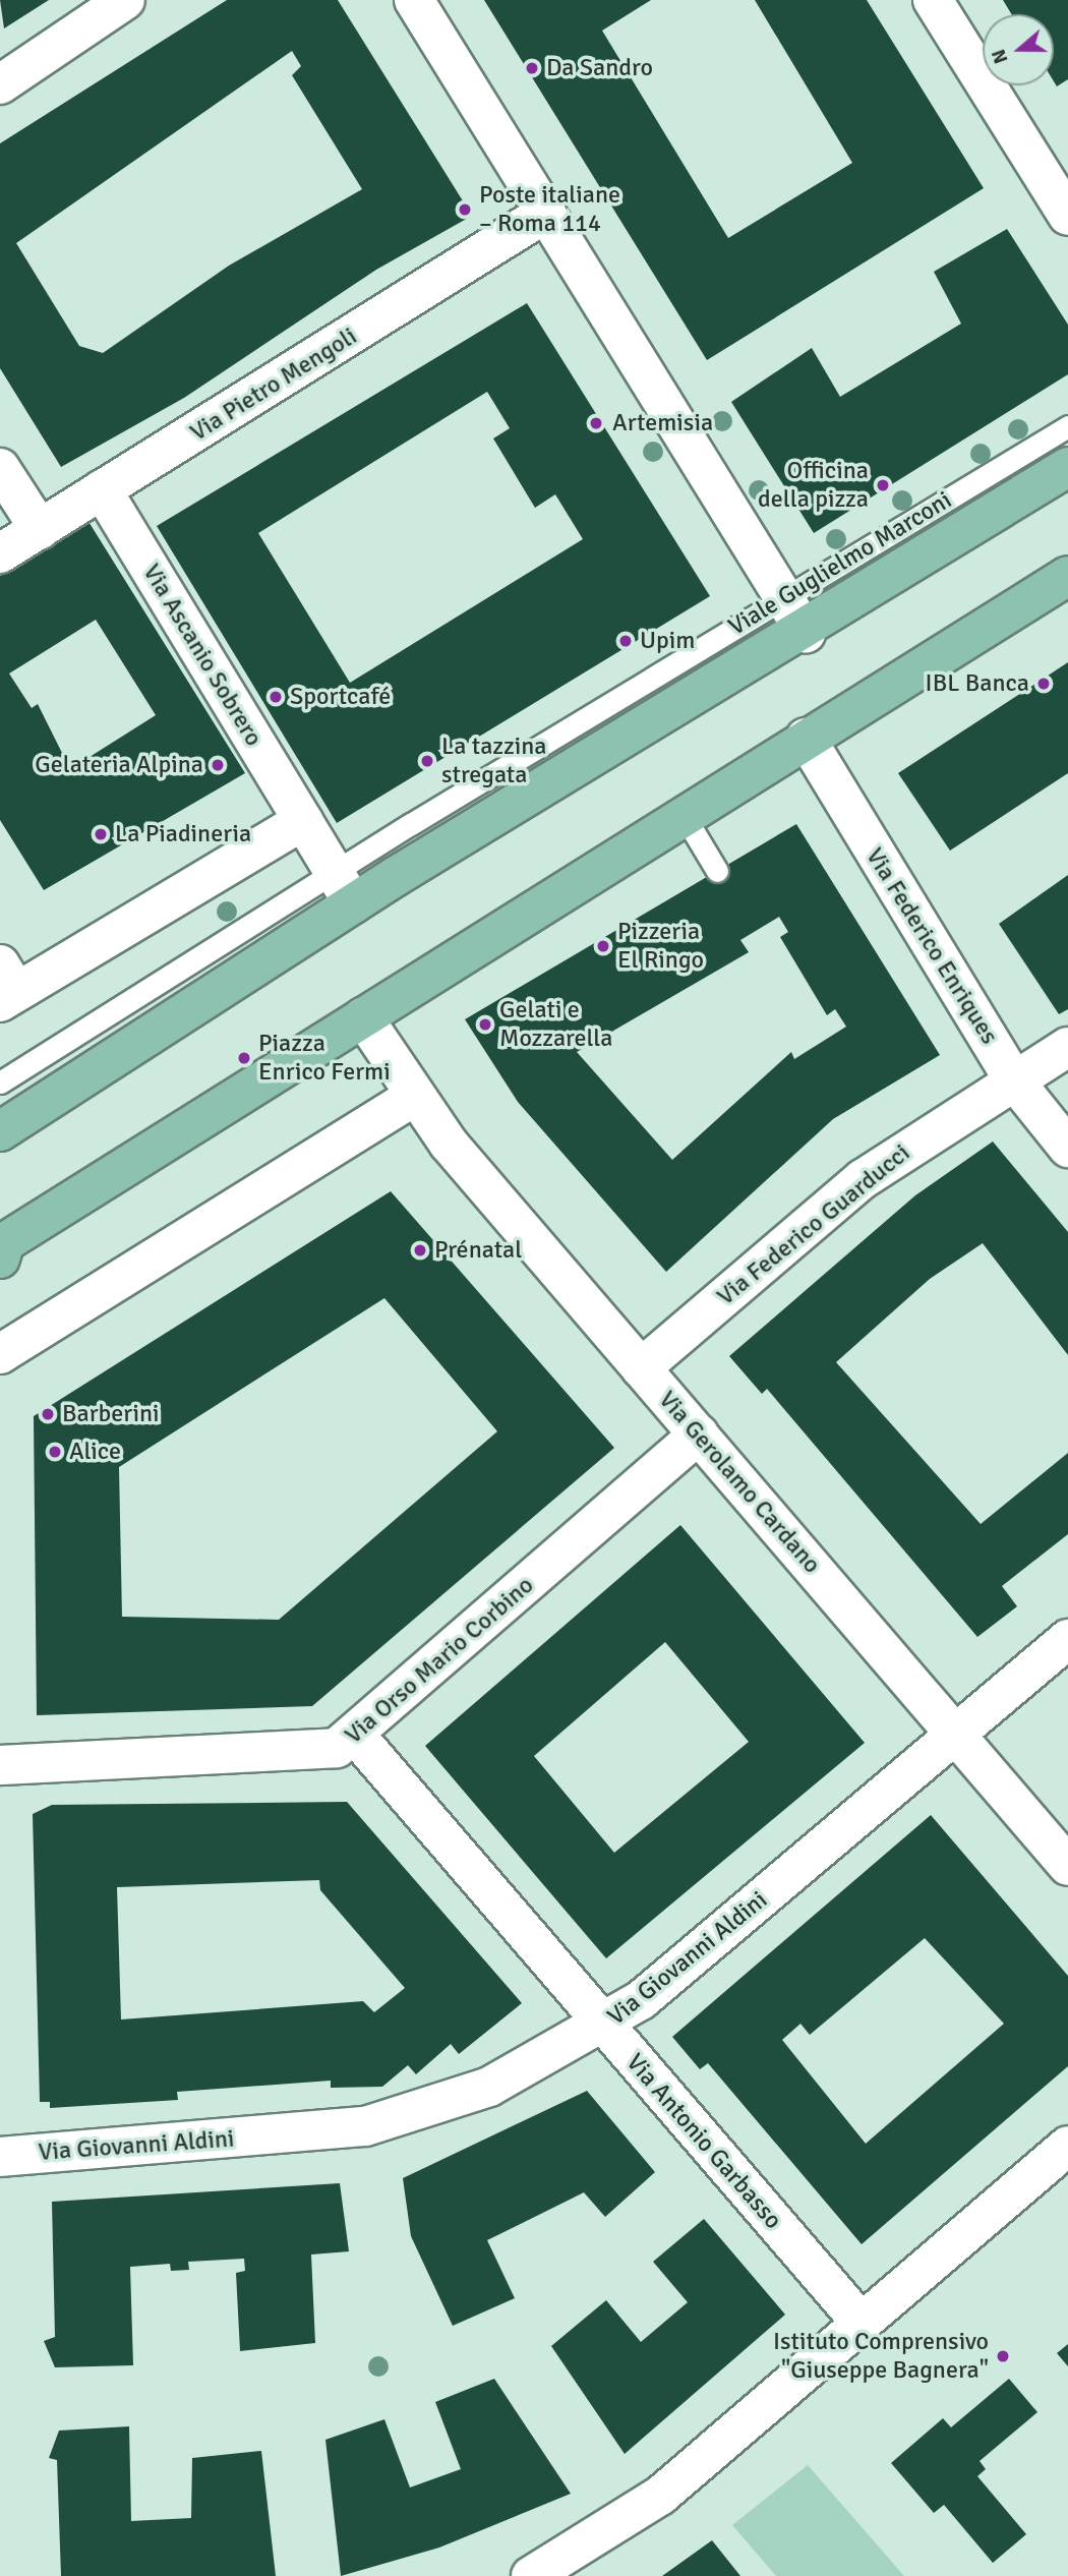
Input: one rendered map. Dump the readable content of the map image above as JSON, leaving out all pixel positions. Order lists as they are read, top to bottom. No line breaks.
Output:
{"streets":{"main road":["Viale Guglielmo Marconi"],"street":["Via Pietro Mengoli","Via Ascanio Sobrero","Via Federico Enriques","Via Federico Guarducci","Via Gerolamo Cardano","Via Orso Mario Corbino","Via Giovanni Aldini","Via Antonio Garbasso"]},"crossings":[["Via Pietro Mengoli","Via Ascanio Sobrero"],["Via Federico Enriques","Via Federico Guarducci"],["Via Federico Guarducci","Via Gerolamo Cardano"],["Via Gerolamo Cardano","Via Orso Mario Corbino"],["Via Gerolamo Cardano","Via Giovanni Aldini"],["Via Orso Mario Corbino","Via Antonio Garbasso"],["Via Giovanni Aldini","Via Antonio Garbasso"]],"places":["Da Sandro","Poste italiane – Roma 114","Artemisia","Officina della pizza","Upim","IBL Banca","Sportcafé","La tazzina stregata","Gelateria Alpina","La Piadineria","Pizzeria El Ringo","Gelati e Mozzarella","Piazza Enrico Fermi","Prénatal","Barberini","Alice","Istituto Comprensivo \"Giuseppe Bagnera\""],"north":"left"}
